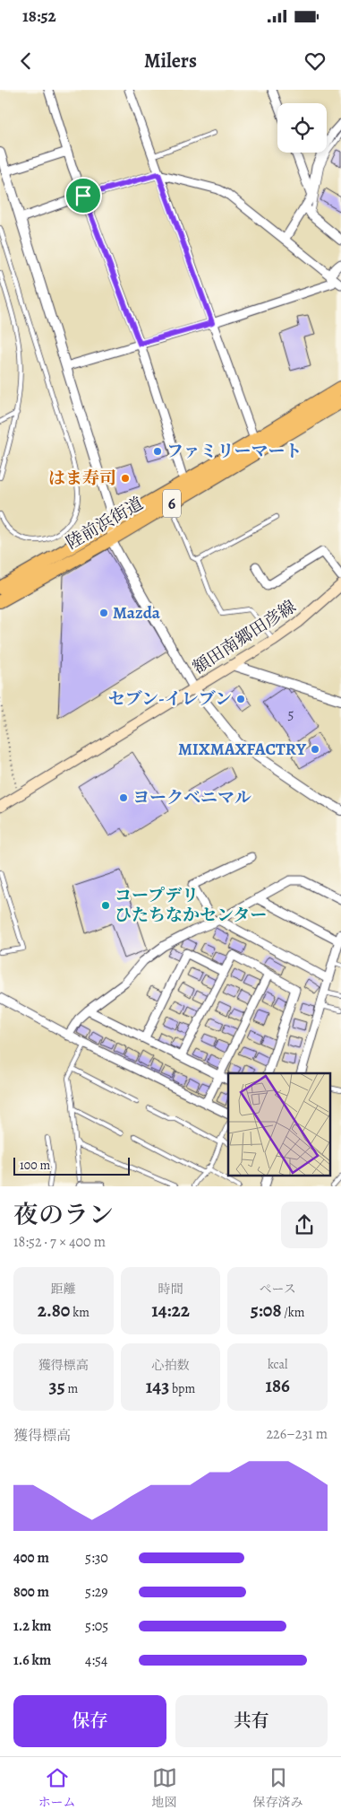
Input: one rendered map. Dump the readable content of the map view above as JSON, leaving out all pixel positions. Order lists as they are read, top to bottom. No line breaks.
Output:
{"streets":{"highway":["6","陸前浜街道"],"main road":["額田南郷田彦線"]},"places":["ファミリーマート","はま寿司","Mazda","セブン-イレブン","MIXMAXFACTRY","ヨークベニマル","コープデリ ひたちなかセンター"],"house_numbers":["5"],"scale_bar":"100 m","page":{"status":"18:52","header":"Milers","scale":"100 m","heading":["夜のラン","18:52 · 7 × 400 m"],"stats":[["距離","2.80 km"],["時間","14:22"],["ペース","5:08 /km"],["獲得標高","35 m"],["心拍数","143 bpm"],["kcal","186"]],"chart":["獲得標高","226–231 m"],"list":[{"name":"400 m","note":"5:30"},{"name":"800 m","note":"5:29"},{"name":"1.2 km","note":"5:05"},{"name":"1.6 km","note":"4:54"}],"buttons":["保存","共有"],"tabs":["ホーム","地図","保存済み"]}}
